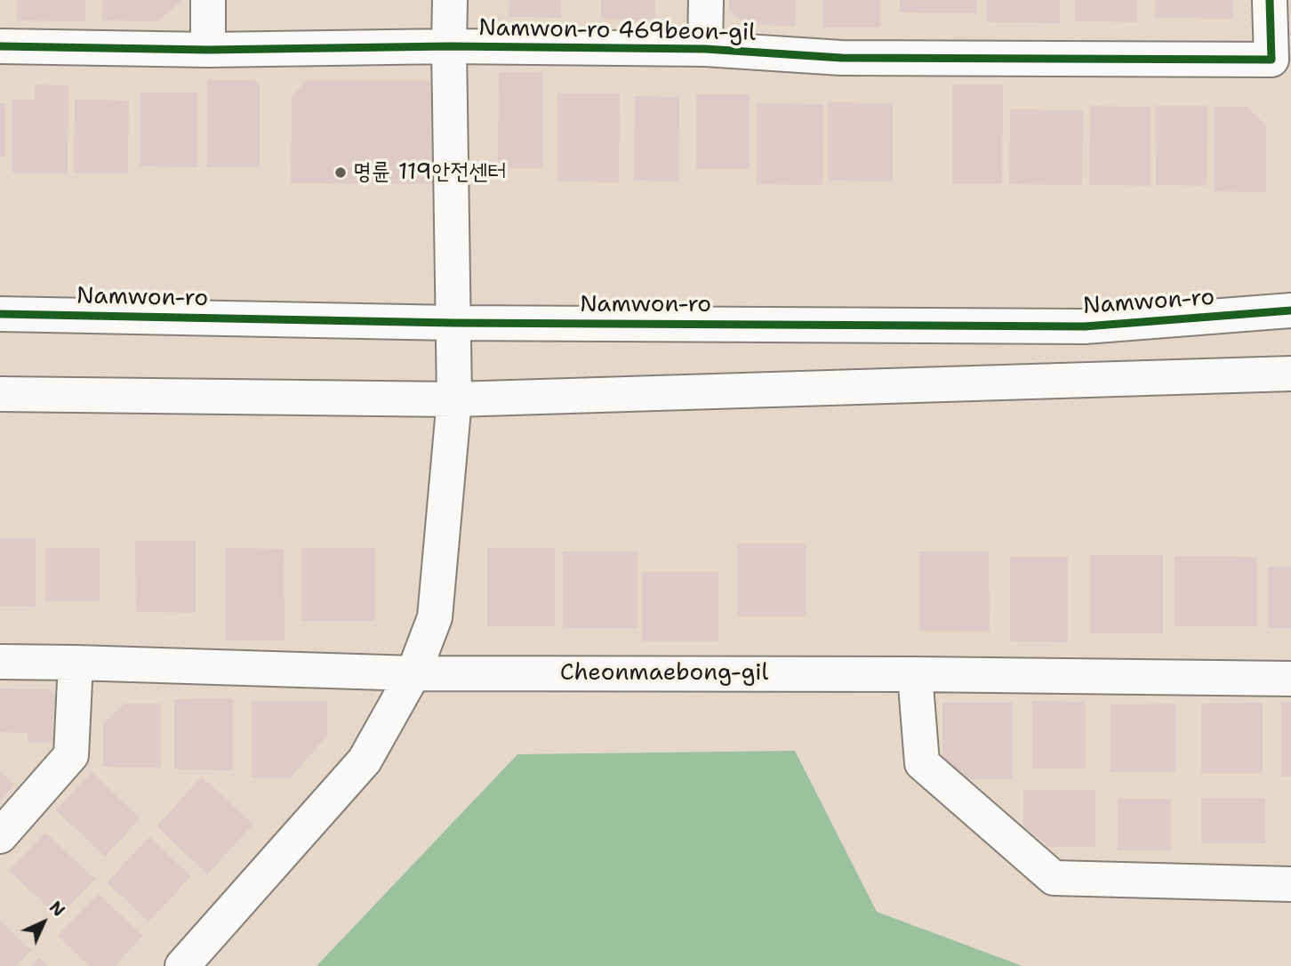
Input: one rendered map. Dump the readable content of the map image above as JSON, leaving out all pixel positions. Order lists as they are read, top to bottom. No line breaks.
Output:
{"streets":{"street":["Namwon-ro 469beon-gil","Namwon-ro","Cheonmaebong-gil"]},"crossings":[["Namwon-ro 469beon-gil","Namwon-ro"]],"places":["명륜 119안전센터"],"north":"top right"}
